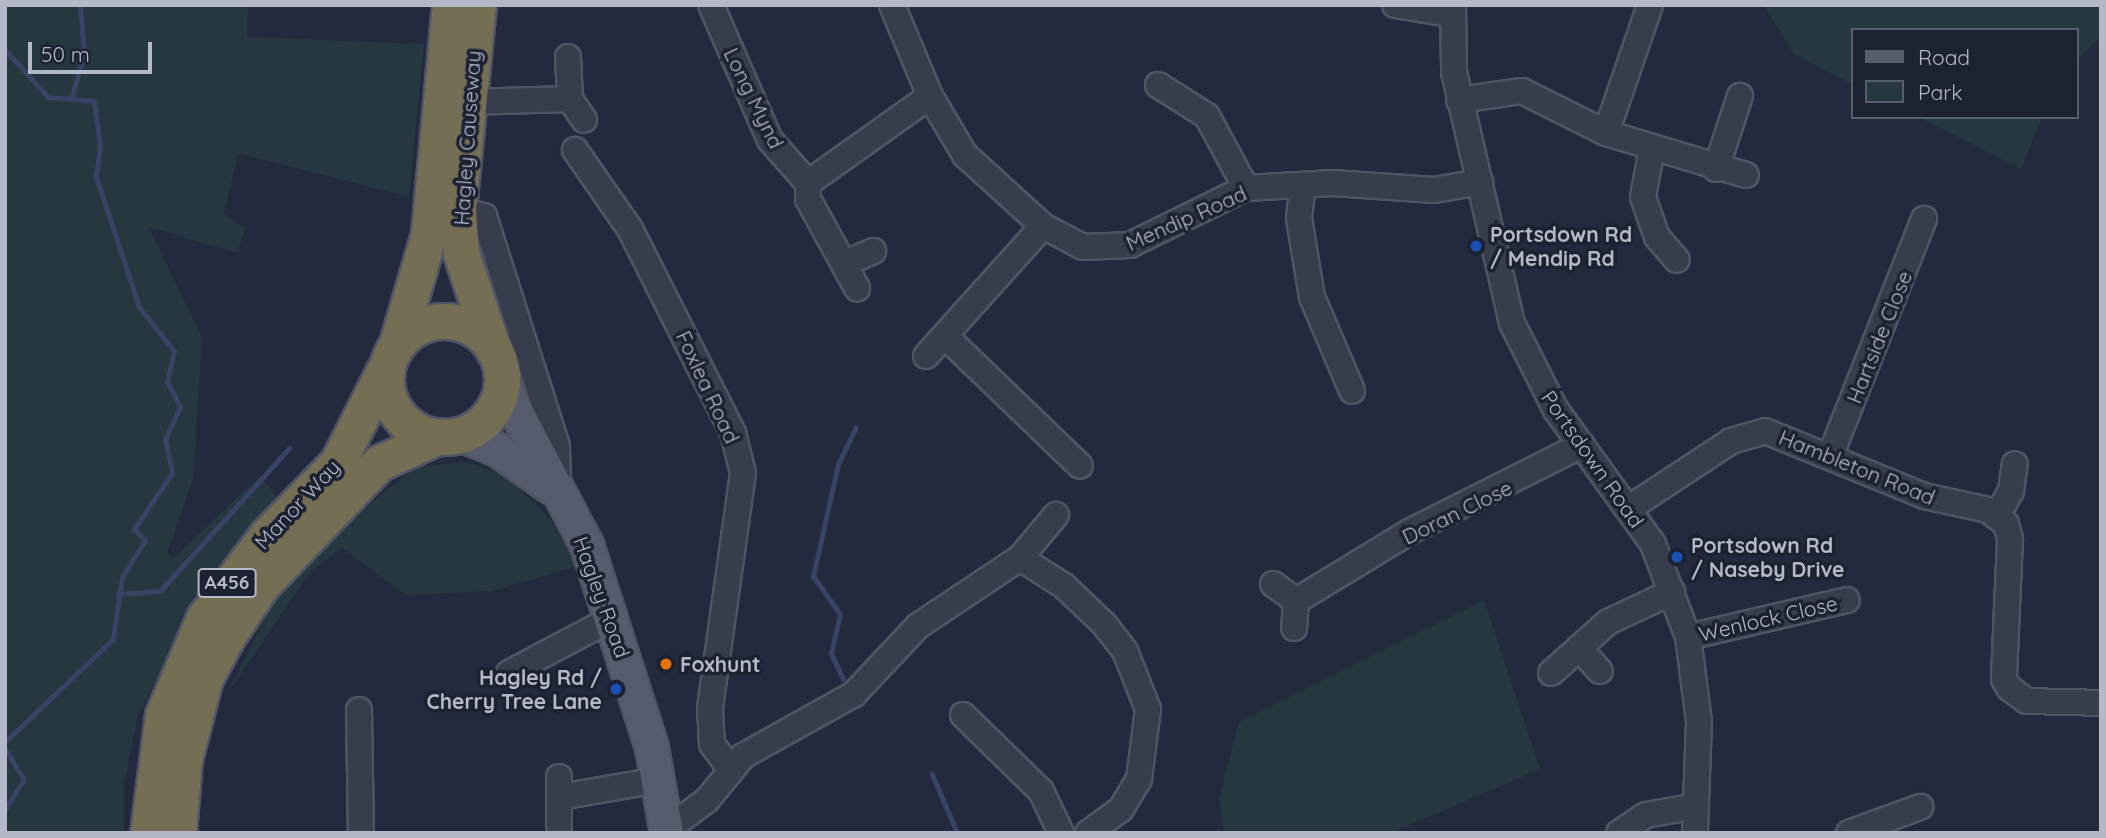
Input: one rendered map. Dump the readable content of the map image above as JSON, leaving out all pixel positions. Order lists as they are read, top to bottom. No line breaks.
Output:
{"streets":{"highway":["Hagley Causeway","Manor Way","A456"],"main road":["Hagley Road"],"street":["Long Mynd","Mendip Road","Hartside Close","Foxlea Road","Portsdown Road","Hambleton Road","Doran Close","Wenlock Close"]},"crossings":[["Hagley Causeway","Manor Way"],["Hagley Causeway","A456"],["Hagley Causeway","Hagley Road"],["Mendip Road","Portsdown Road"],["Hartside Close","Hambleton Road"],["Portsdown Road","Hambleton Road"],["Portsdown Road","Doran Close"],["Portsdown Road","Wenlock Close"],["Manor Way","A456"],["Manor Way","Hagley Road"],["A456","Hagley Road"]],"places":["Portsdown Rd / Mendip Rd","Portsdown Rd / Naseby Drive","Foxhunt","Hagley Rd / Cherry Tree Lane"],"legend":["Road","Park"],"scale_bar":"50 m"}
